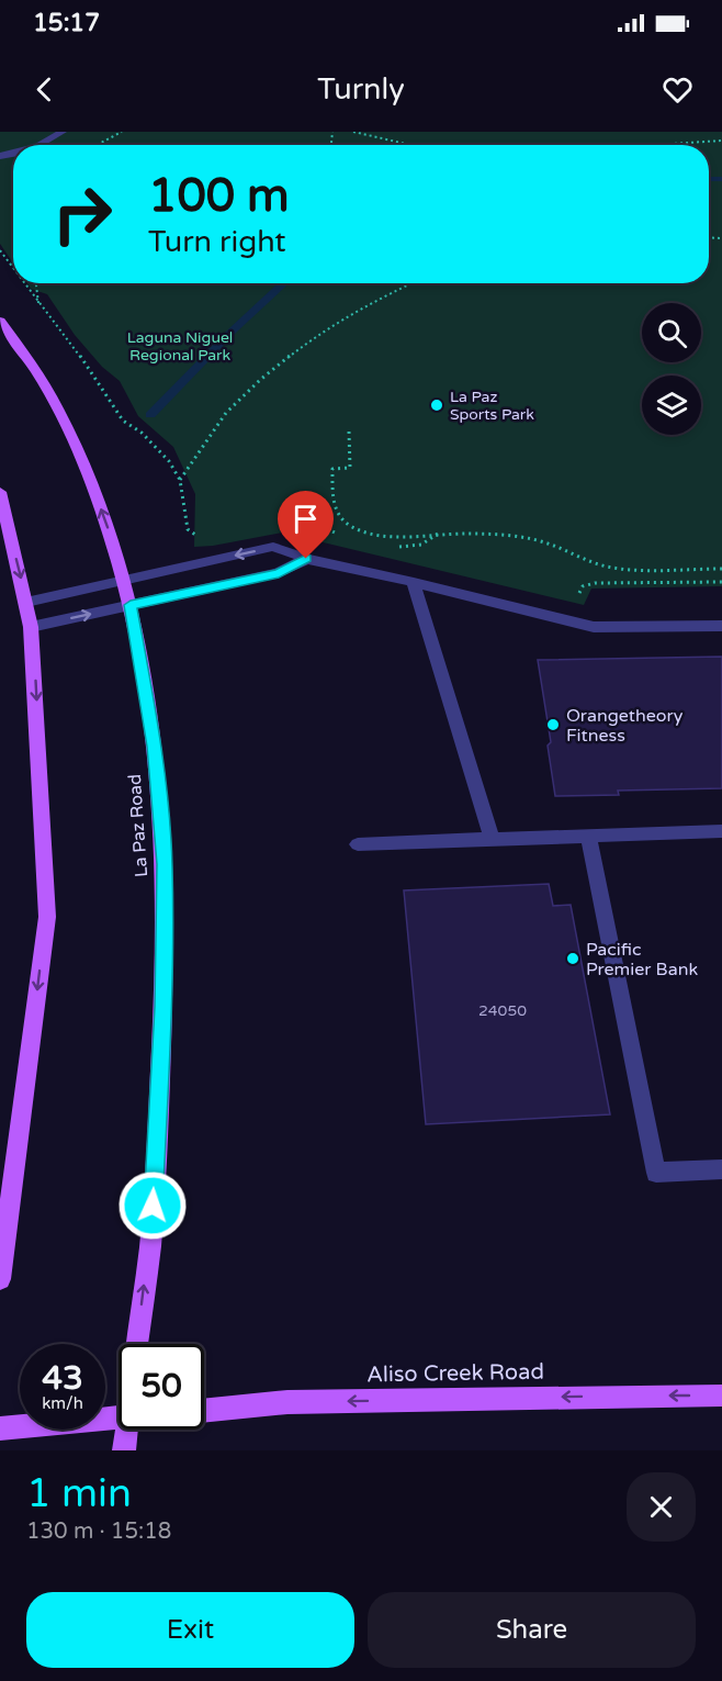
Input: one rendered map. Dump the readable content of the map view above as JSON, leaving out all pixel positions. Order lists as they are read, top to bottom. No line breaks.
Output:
{"streets":{"main road":["La Paz Road","Aliso Creek Road"]},"one_way":["Aliso Creek Road"],"parks":["Laguna Niguel Regional Park"],"places":["La Paz Sports Park","Orangetheory Fitness","Pacific Premier Bank"],"house_numbers":["24050"],"page":{"status":"15:17","header":"Turnly","turn":["100 m","Turn right"],"speed":"43 km/h","limit":"50","heading":["1 min","130 m · 15:18"],"buttons":["Exit","Share"]}}
